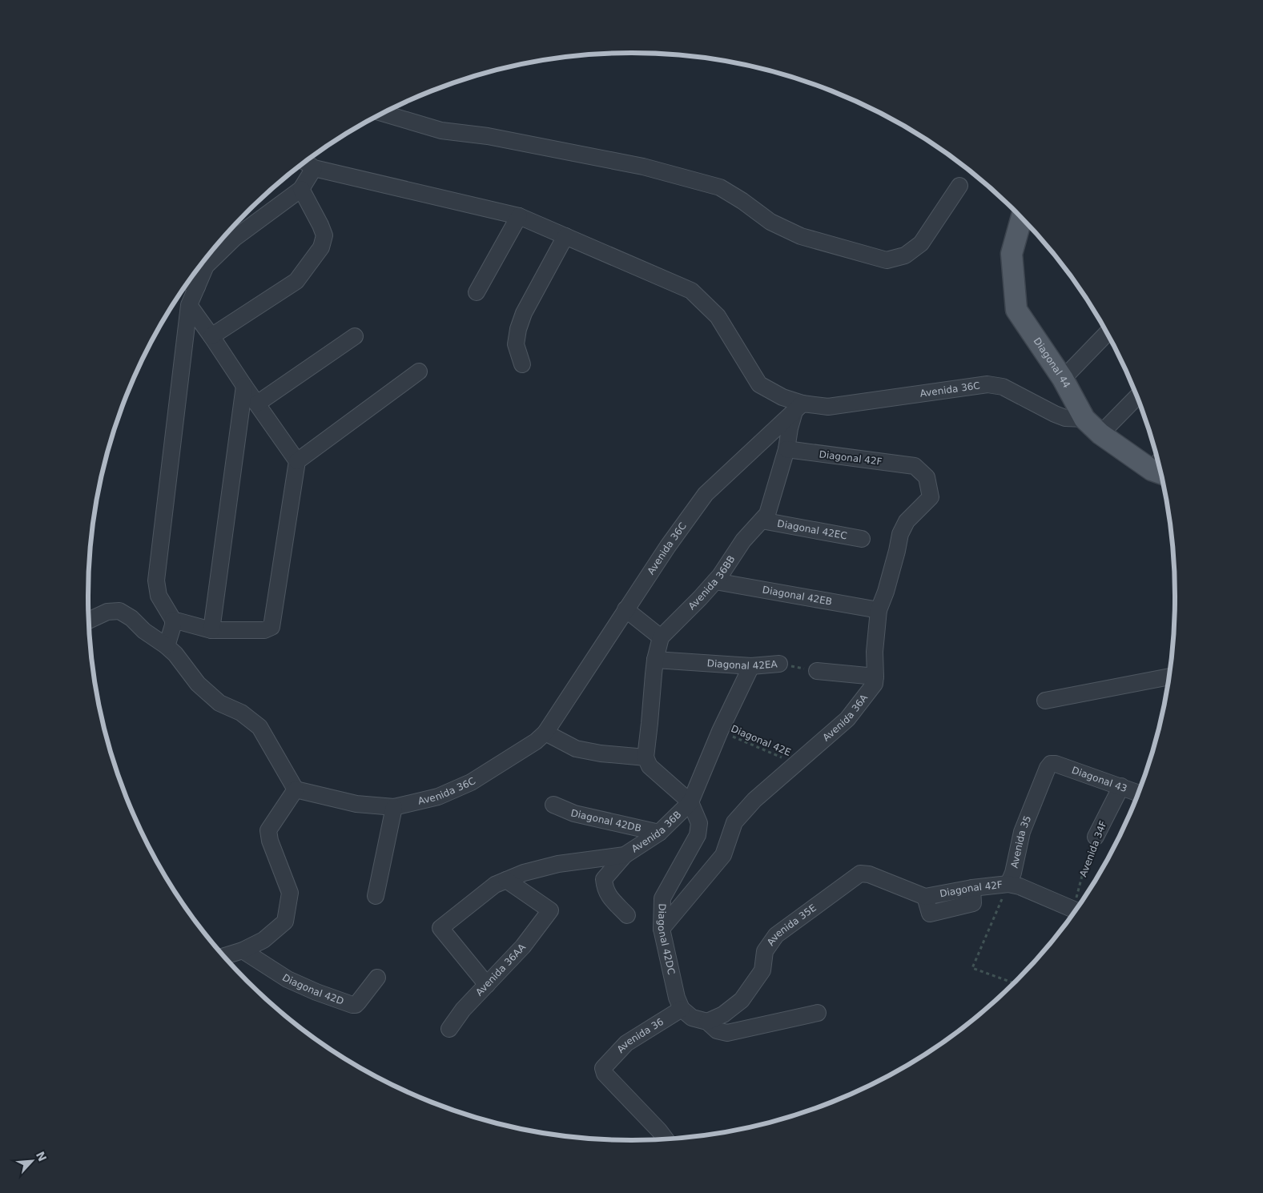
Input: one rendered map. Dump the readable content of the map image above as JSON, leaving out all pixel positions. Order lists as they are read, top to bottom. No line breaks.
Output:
{"streets":{"main road":["Diagonal 44"],"street":["Avenida 36C","Diagonal 42F","Diagonal 42EC","Avenida 36BB","Diagonal 42EB","Diagonal 42EA","Avenida 36A","Diagonal 43","Diagonal 42DB","Avenida 36B","Avenida 35","Avenida 34F","Avenida 35E","Diagonal 42DC","Avenida 36AA","Diagonal 42D","Avenida 36"],"path":["Diagonal 42E"]},"crossings":[["Diagonal 44","Avenida 36C"],["Avenida 36C","Avenida 36BB"],["Diagonal 42F","Avenida 36BB"],["Diagonal 42F","Avenida 36A"],["Diagonal 42F","Avenida 35"],["Diagonal 42F","Avenida 35E"],["Diagonal 42EC","Avenida 36BB"],["Avenida 36BB","Diagonal 42EB"],["Diagonal 42EB","Avenida 36A"],["Diagonal 42EA","Avenida 36B"],["Avenida 36A","Diagonal 42E"],["Avenida 36A","Diagonal 42DC"],["Diagonal 42E","Avenida 36B"],["Diagonal 43","Avenida 35"],["Diagonal 43","Avenida 34F"],["Diagonal 42DB","Avenida 36B"],["Avenida 36B","Diagonal 42DC"],["Avenida 36B","Avenida 36AA"],["Diagonal 42DC","Avenida 36"]],"north":"top right"}
